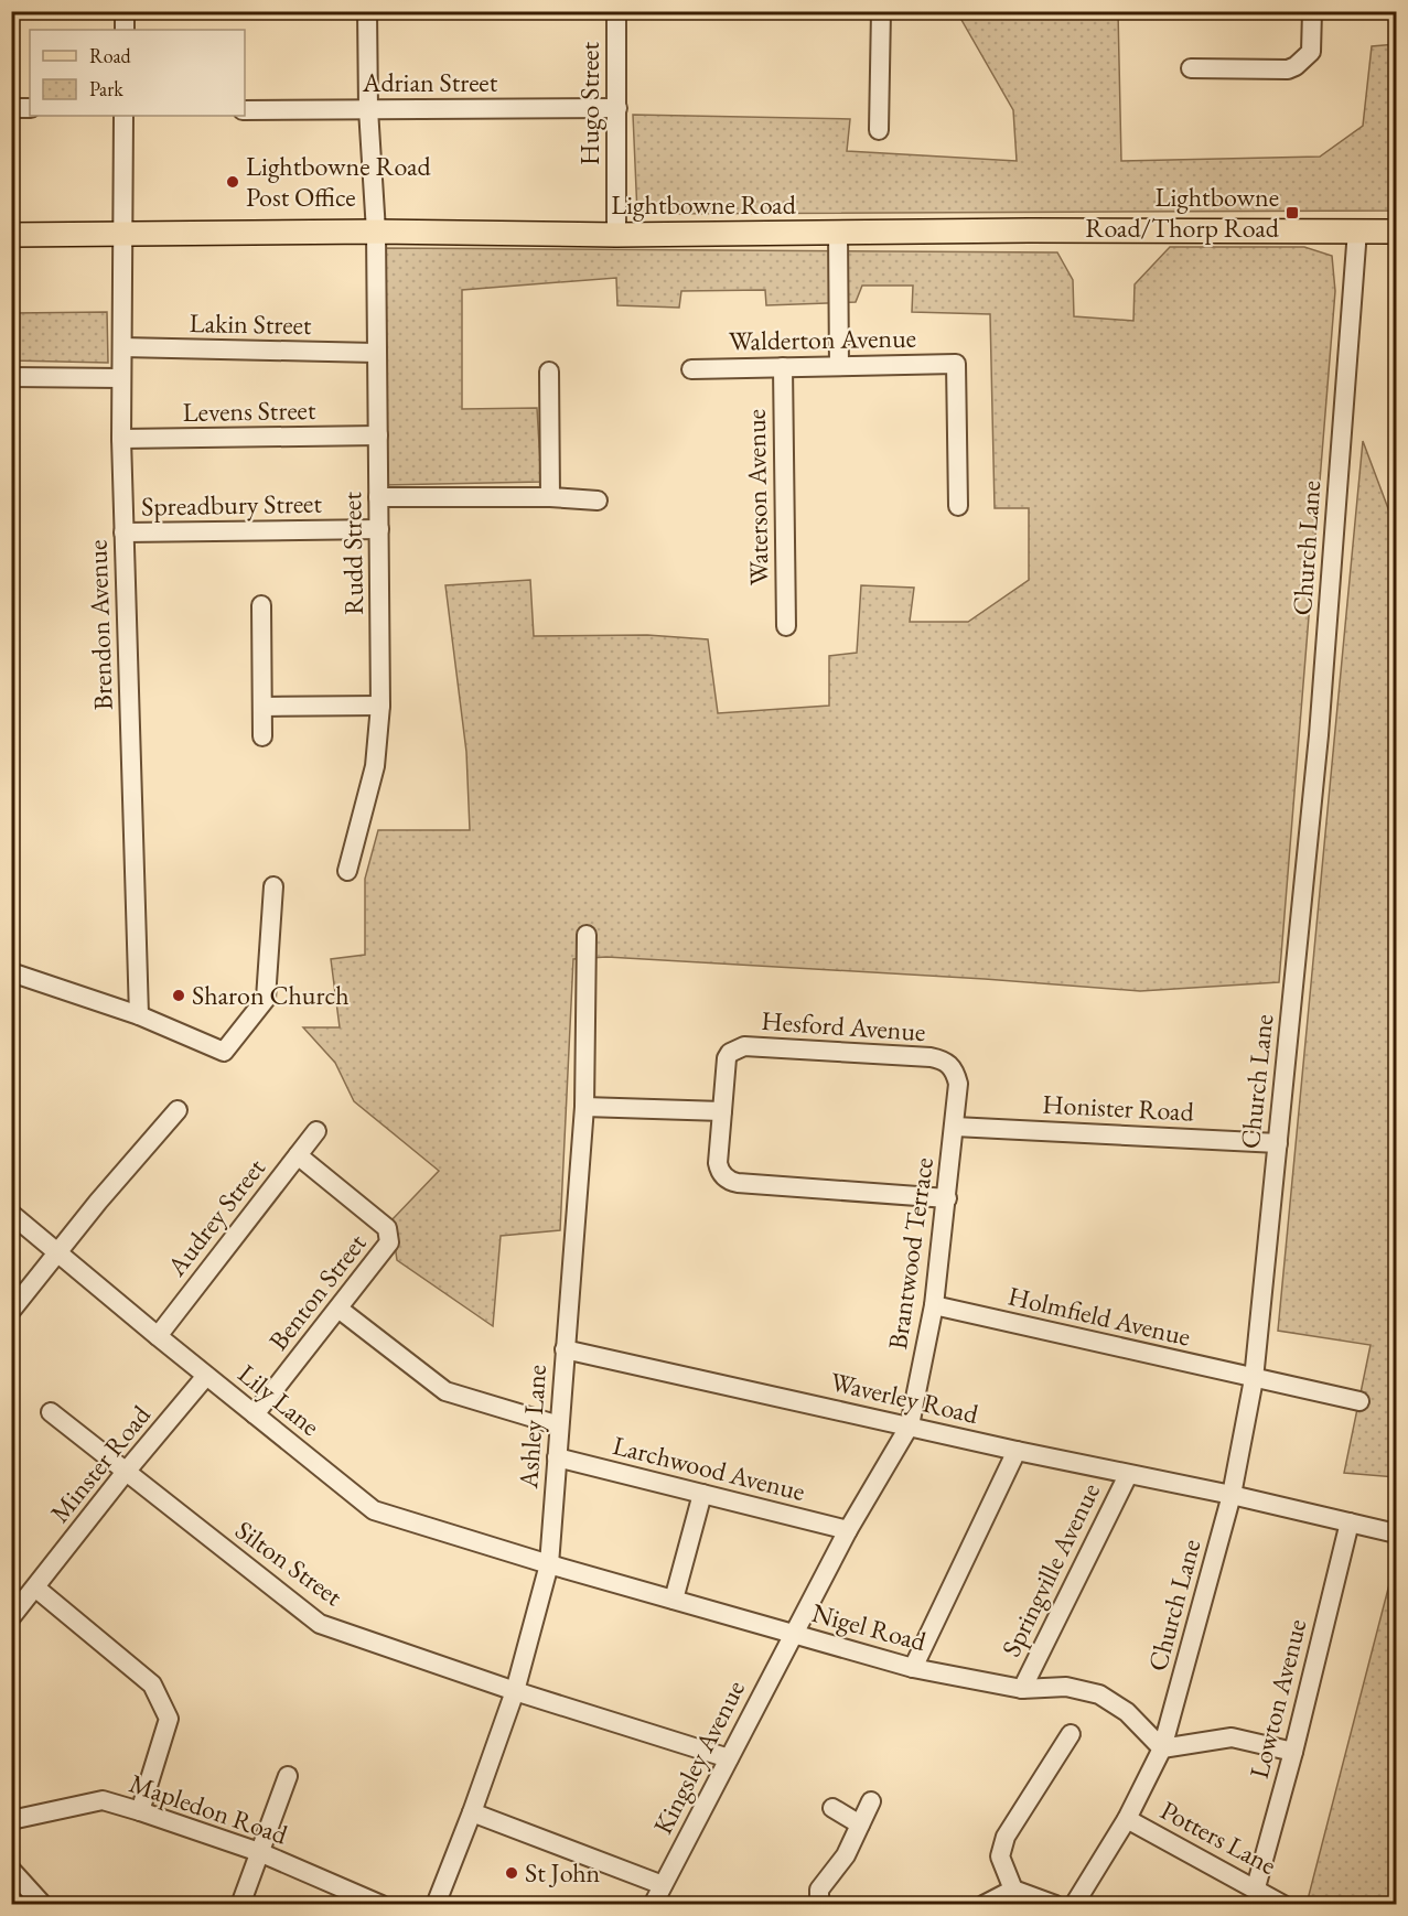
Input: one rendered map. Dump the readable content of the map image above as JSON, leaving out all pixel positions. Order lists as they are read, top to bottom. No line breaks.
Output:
{"streets":{"main road":["Lightbowne Road"],"street":["Adrian Street","Hugo Street","Lakin Street","Walderton Avenue","Levens Street","Waterson Avenue","Spreadbury Street","Church Lane","Rudd Street","Brendon Avenue","Hesford Avenue","Honister Road","Audrey Street","Brantwood Terrace","Benton Street","Holmfield Avenue","Waverley Road","Lily Lane","Ashley Lane","Minster Road","Larchwood Avenue","Silton Street","Springville Avenue","Nigel Road","Lowton Avenue","Kingsley Avenue","Mapledon Road","Potters Lane"]},"crossings":[["Adrian Street","Hugo Street"],["Adrian Street","Rudd Street"],["Hugo Street","Lightbowne Road"],["Lightbowne Road","Church Lane"],["Lightbowne Road","Rudd Street"],["Lightbowne Road","Brendon Avenue"],["Lakin Street","Rudd Street"],["Lakin Street","Brendon Avenue"],["Walderton Avenue","Waterson Avenue"],["Levens Street","Rudd Street"],["Levens Street","Brendon Avenue"],["Spreadbury Street","Rudd Street"],["Spreadbury Street","Brendon Avenue"],["Church Lane","Honister Road"],["Church Lane","Holmfield Avenue"],["Church Lane","Waverley Road"],["Church Lane","Nigel Road"],["Church Lane","Potters Lane"],["Hesford Avenue","Honister Road"],["Hesford Avenue","Brantwood Terrace"],["Honister Road","Brantwood Terrace"],["Audrey Street","Benton Street"],["Audrey Street","Lily Lane"],["Brantwood Terrace","Holmfield Avenue"],["Brantwood Terrace","Waverley Road"],["Brantwood Terrace","Larchwood Avenue"],["Brantwood Terrace","Nigel Road"],["Brantwood Terrace","Kingsley Avenue"],["Benton Street","Lily Lane"],["Waverley Road","Ashley Lane"],["Waverley Road","Springville Avenue"],["Waverley Road","Lowton Avenue"],["Lily Lane","Ashley Lane"],["Lily Lane","Minster Road"],["Lily Lane","Nigel Road"],["Ashley Lane","Larchwood Avenue"],["Ashley Lane","Silton Street"],["Ashley Lane","Nigel Road"],["Minster Road","Silton Street"],["Silton Street","Kingsley Avenue"],["Springville Avenue","Nigel Road"],["Nigel Road","Kingsley Avenue"],["Lowton Avenue","Potters Lane"]],"places":{"other":["Lightbowne Road Post Office","Sharon Church","St John"],"transit":["Lightbowne Road/Thorp Road"]},"legend":["Road","Park"]}
